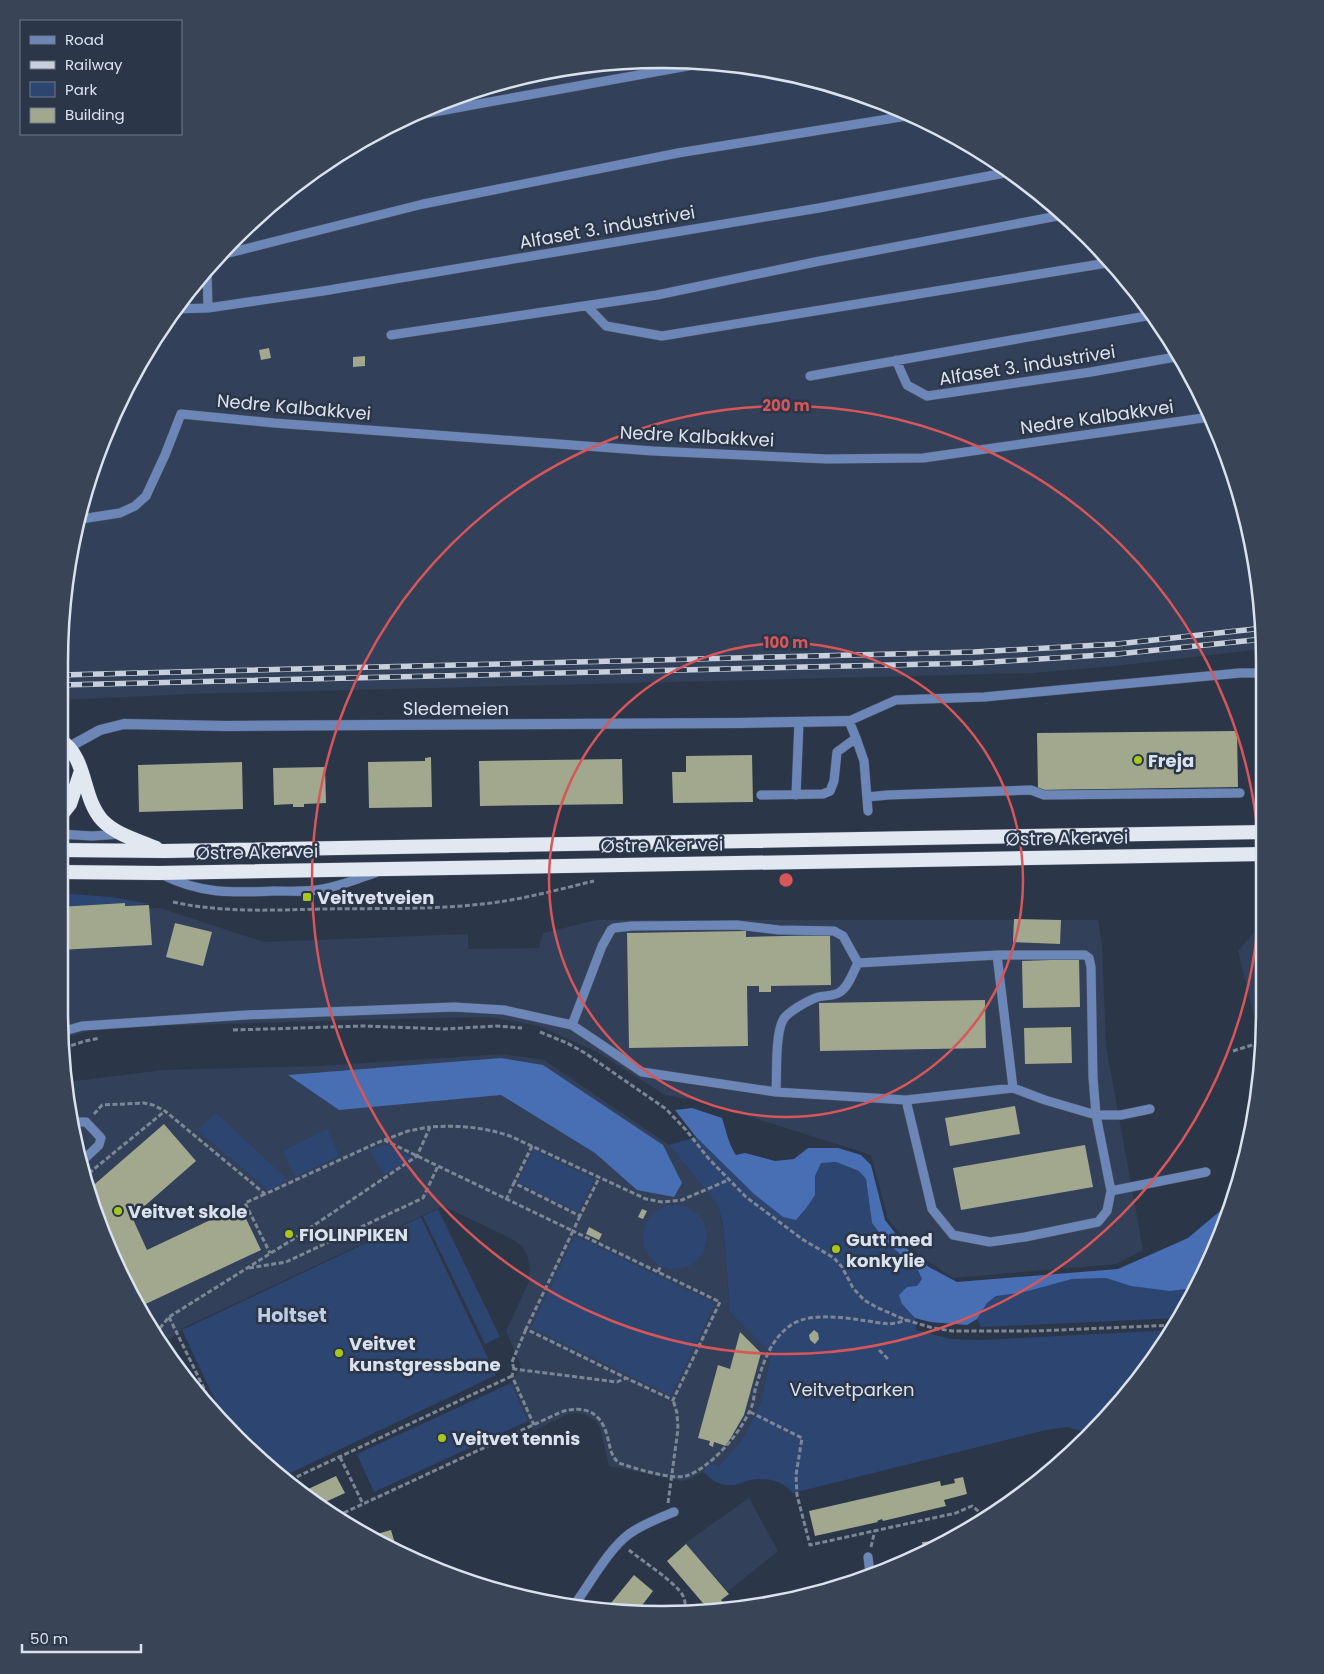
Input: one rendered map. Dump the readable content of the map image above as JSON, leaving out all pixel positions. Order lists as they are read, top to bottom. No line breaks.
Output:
{"streets":{"highway":["Østre Aker vei"],"street":["Sledemeien"],"lane":["Alfaset 3. industrivei","Nedre Kalbakkvei"]},"districts":["Holtset"],"parks":["Veitvetparken"],"places":{"other":["Freja","Veitvet skole","FIOLINPIKEN","Gutt med konkylie","Veitvet kunstgressbane","Veitvet tennis"],"transit":["Veitvetveien"]},"legend":["Road","Railway","Park","Building"],"scale_bar":"50 m","rings":["200 m","100 m"]}
